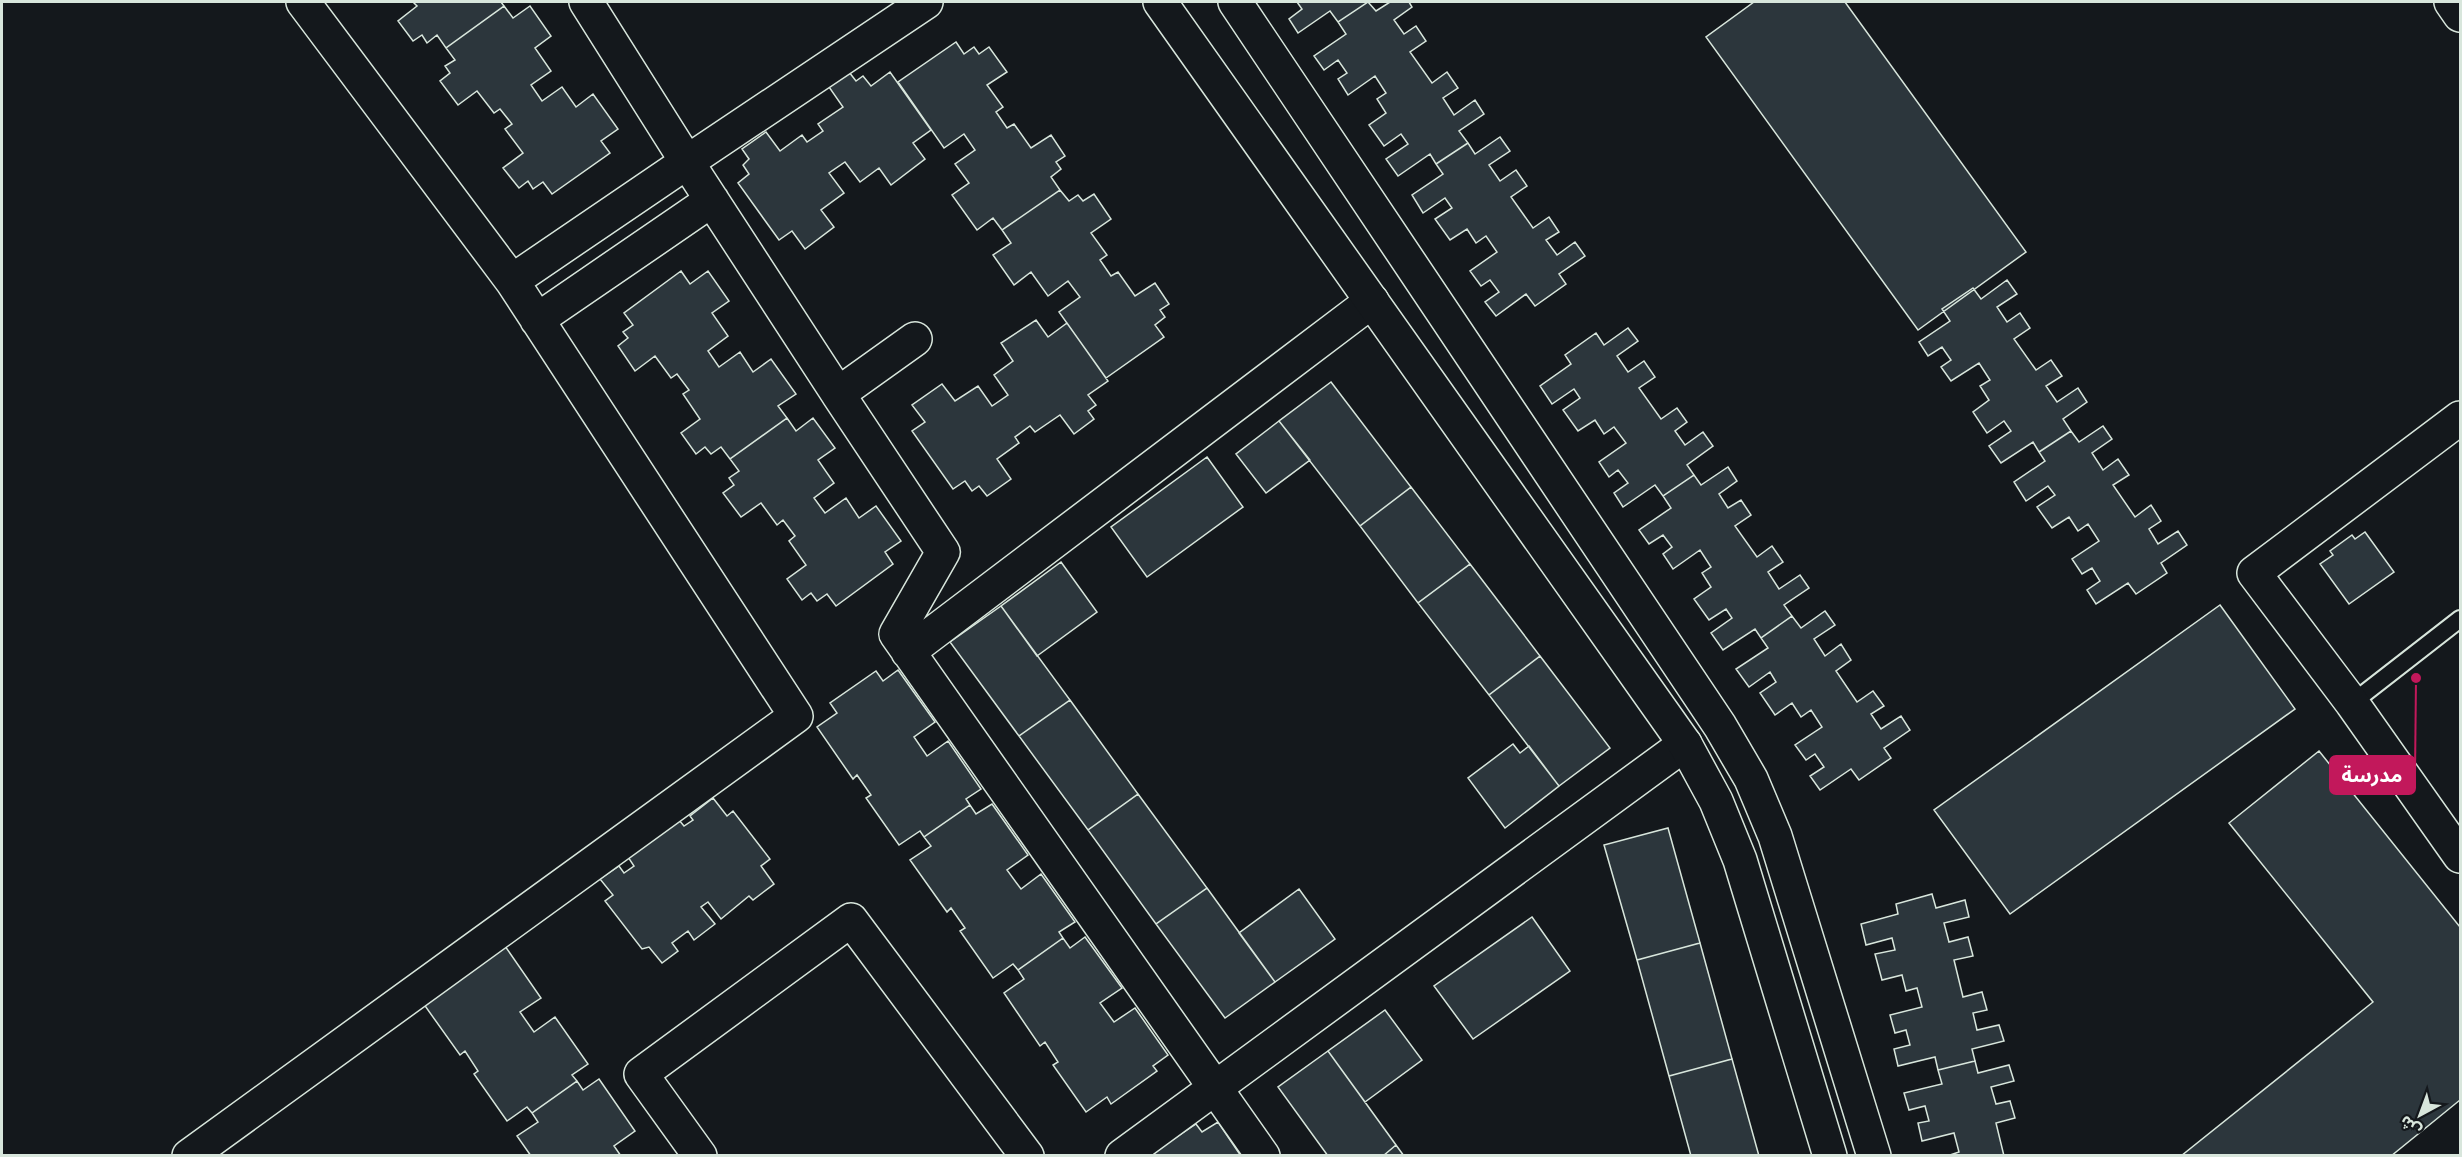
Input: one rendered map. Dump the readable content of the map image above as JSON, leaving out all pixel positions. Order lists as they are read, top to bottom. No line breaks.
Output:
{"places":["مدرسة"],"north":"bottom left"}
